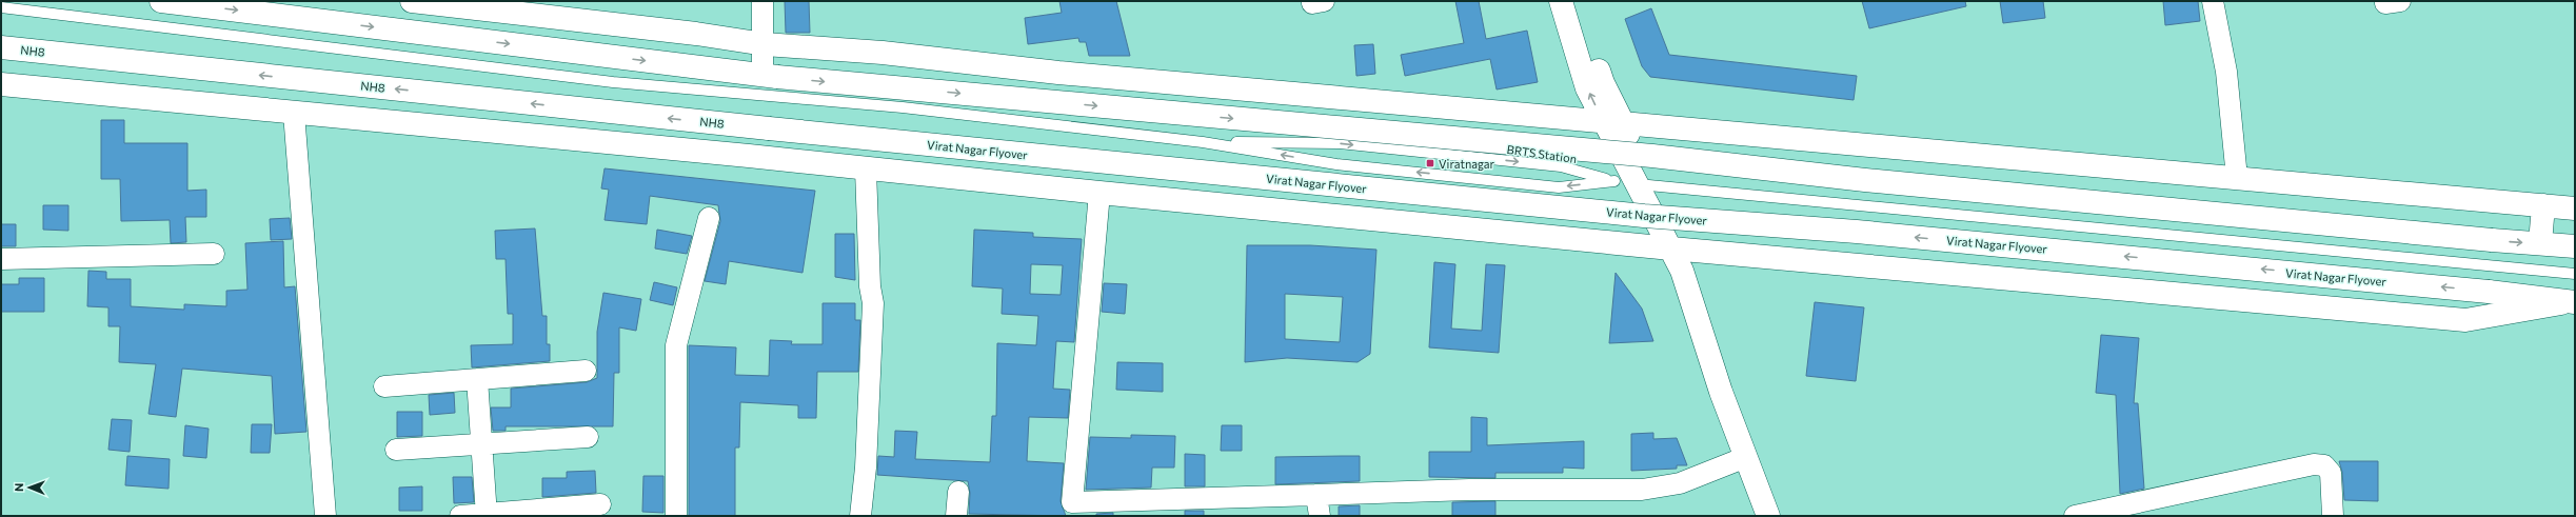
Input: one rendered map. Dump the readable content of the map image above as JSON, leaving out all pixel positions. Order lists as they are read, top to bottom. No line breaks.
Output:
{"streets":{"main road":["NH8","Virat Nagar Flyover"],"lane":["BRTS Station"]},"crossings":[["NH8","Virat Nagar Flyover"]],"places":{"transit":["Viratnagar"]},"north":"left"}
